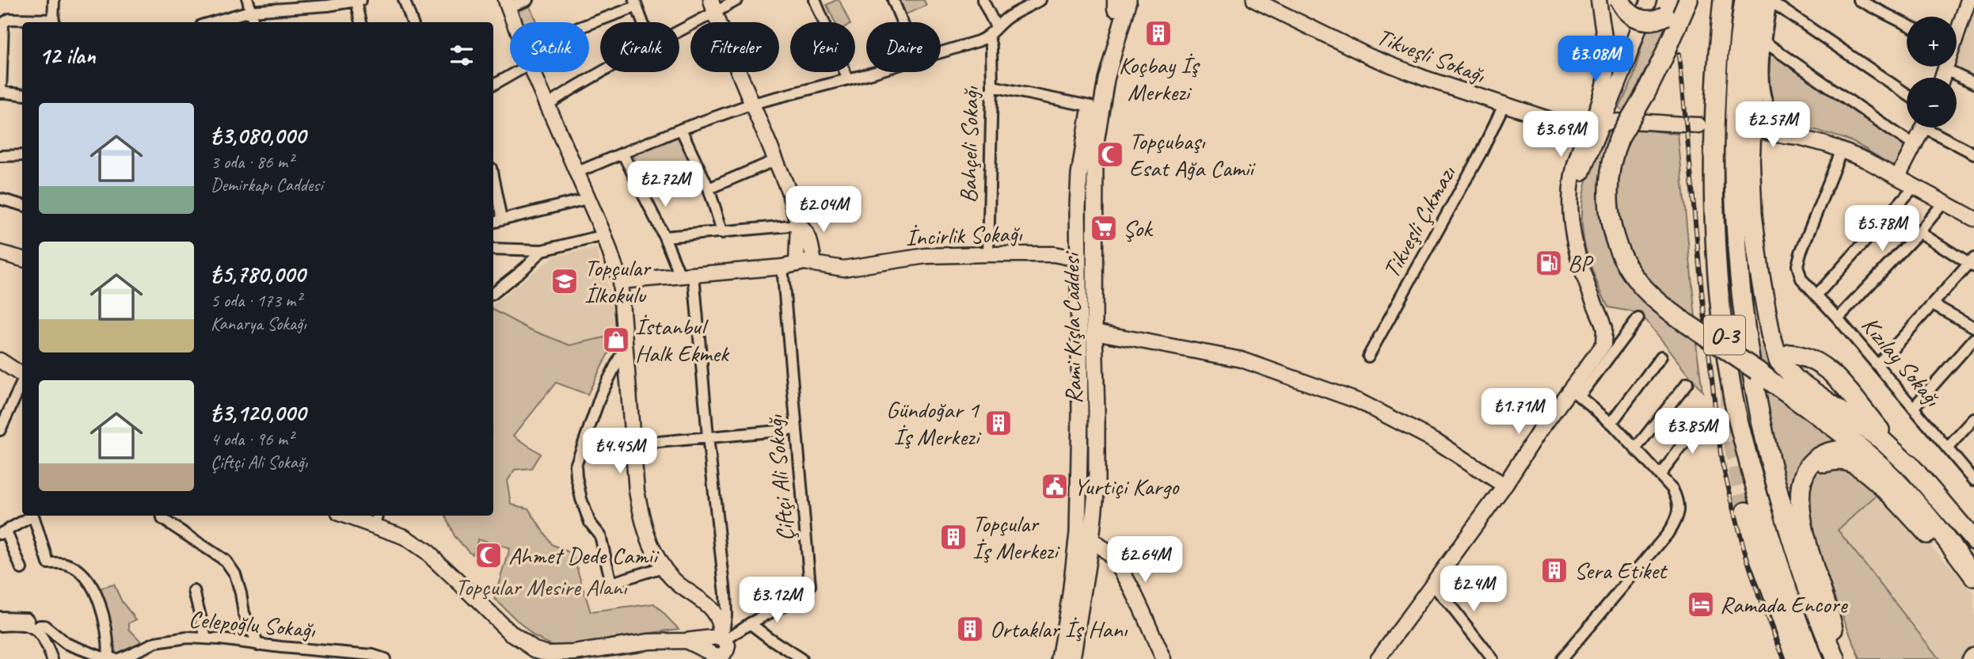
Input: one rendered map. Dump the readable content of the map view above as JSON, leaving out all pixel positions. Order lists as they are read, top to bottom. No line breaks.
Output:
{"streets":{"highway":["O-3"],"main road":["Rami Kışla Caddesi"],"street":["Tikveşli Sokağı","Bahçeli Sokağı","Tikveşli Çıkmazı","İncirlik Sokağı","Kızılay Sokağı","Çiftçi Ali Sokağı","Celepoğlu Sokağı"]},"crossings":[["Tikveşli Sokağı","Tikveşli Çıkmazı"],["Bahçeli Sokağı","İncirlik Sokağı"],["İncirlik Sokağı","Rami Kışla Caddesi"],["İncirlik Sokağı","Çiftçi Ali Sokağı"]],"parks":["Topçular Mesire Alanı"],"places":{"building":["Koçbay İş Merkezi","Gündoğar 1 İş Merkezi","Topçular İş Merkezi","Sera Etiket","Ortaklar İş Hanı"],"mosque":["Topçubaşı Esat Ağa Camii","Ahmet Dede Camii"],"supermarket":["Şok"],"fuel station":["BP"],"school or university":["Topçular İlkokulu"],"shop":["İstanbul Halk Ekmek"],"public building":["Yurtiçi Kargo"],"hotel":["Ramada Encore"]},"page":{"map_buttons":["+","−"],"chip":["Satılık","Kiralık","Filtreler","Yeni","Daire"],"heading":"12 ilan","price":["₺3.08M","₺2.57M","₺3.69M","₺2.72M","₺2.04M","₺5.78M","₺1.71M","₺3.85M","₺4.45M","₺2.64M","₺2.4M","₺3.12M"],"list":[{"name":"₺3,080,000","note":"3 oda · 86 m² · Demirkapı Caddesi"},{"name":"₺5,780,000","note":"5 oda · 173 m² · Kanarya Sokağı"},{"name":"₺3,120,000","note":"4 oda · 96 m² · Çiftçi Ali Sokağı"}]}}
